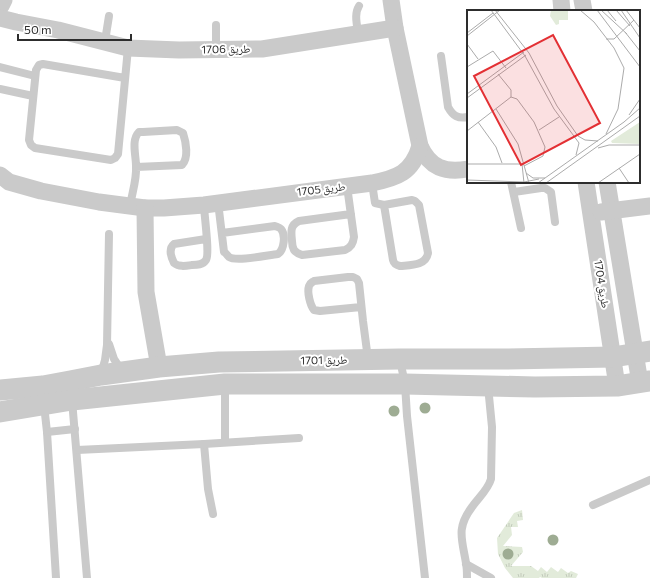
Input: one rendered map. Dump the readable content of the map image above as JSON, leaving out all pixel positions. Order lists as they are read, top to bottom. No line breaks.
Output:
{"streets":{"street":["طريق 1706","طريق 1705","طريق 1704","طريق 1701"]},"crossings":[["طريق 1704","طريق 1701"]],"scale_bar":"50 m"}
